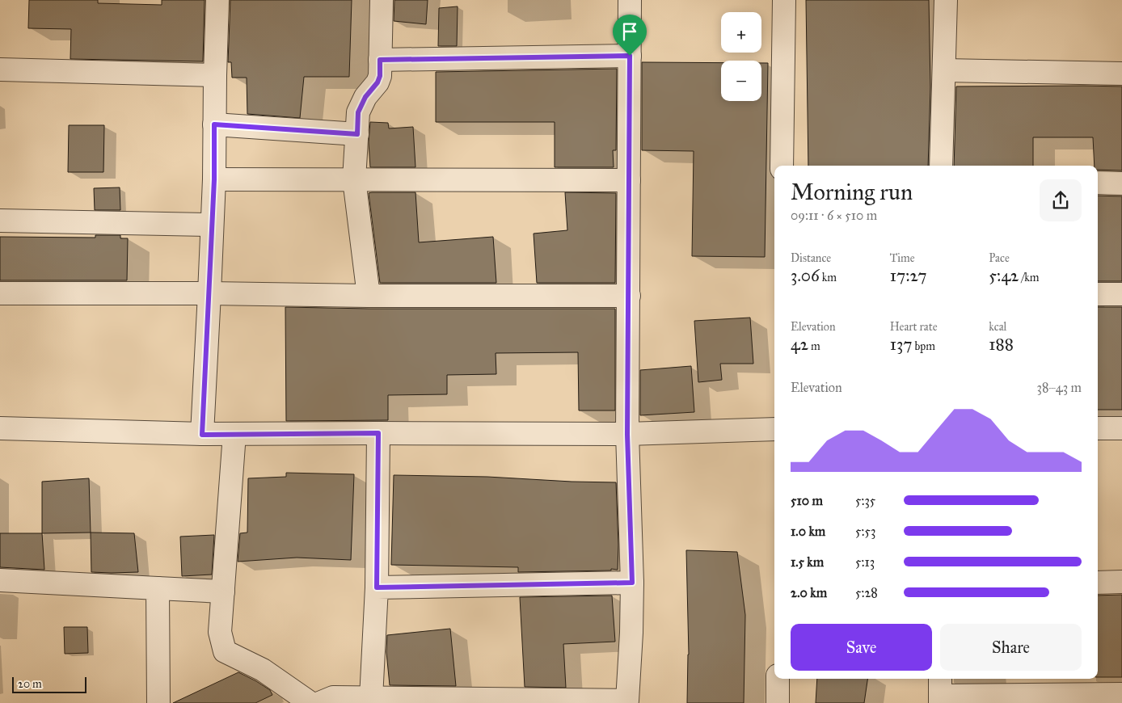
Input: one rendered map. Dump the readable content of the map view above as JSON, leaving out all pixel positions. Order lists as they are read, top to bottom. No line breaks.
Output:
{"scale_bar":"20 m","page":{"map_buttons":["+","−"],"heading":["Morning run","09:11 · 6 × 510 m"],"stats":[["Distance","3.06 km"],["Time","17:27"],["Pace","5:42 /km"],["Elevation","42 m"],["Heart rate","137 bpm"],["kcal","188"]],"chart":["Elevation","38–43 m"],"list":[{"name":"510 m","note":"5:35"},{"name":"1.0 km","note":"5:53"},{"name":"1.5 km","note":"5:13"},{"name":"2.0 km","note":"5:28"}],"buttons":["Save","Share"],"scale":"20 m"}}
